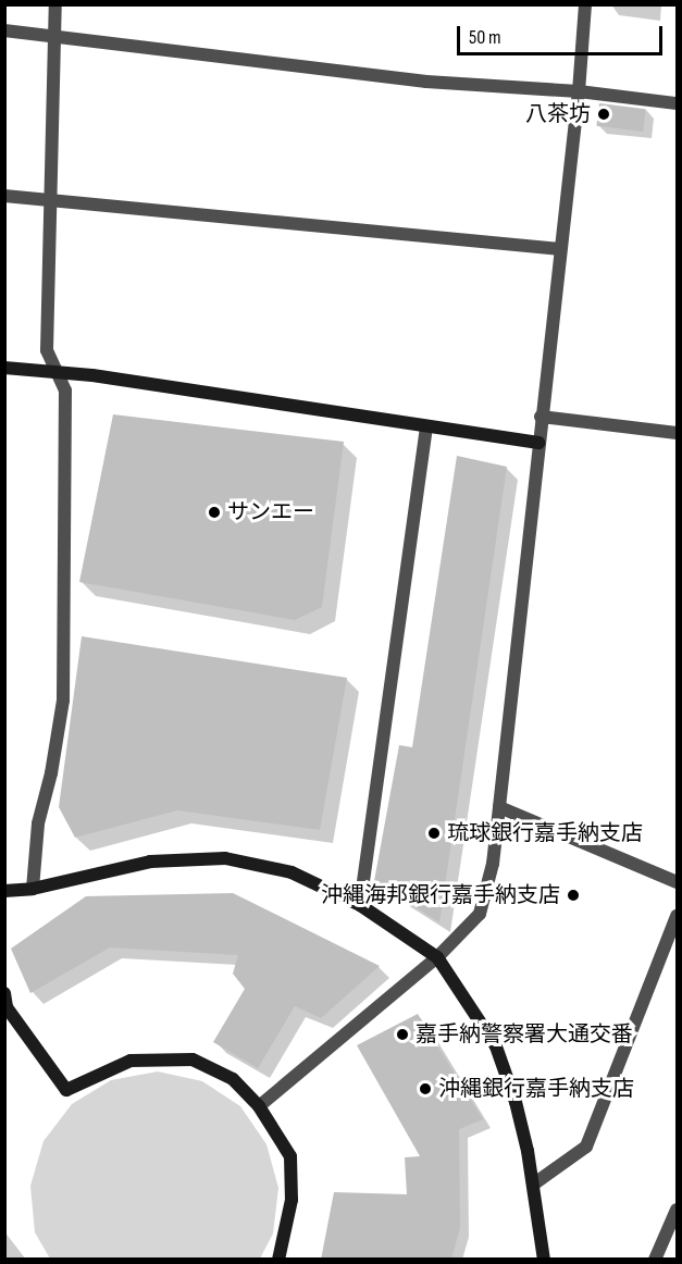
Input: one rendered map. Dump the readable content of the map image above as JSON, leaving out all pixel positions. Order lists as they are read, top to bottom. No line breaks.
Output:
{"places":["八茶坊","サンエー","琉球銀行嘉手納支店","沖縄海邦銀行嘉手納支店","嘉手納警察署大通交番","沖縄銀行嘉手納支店"],"scale_bar":"50 m"}
